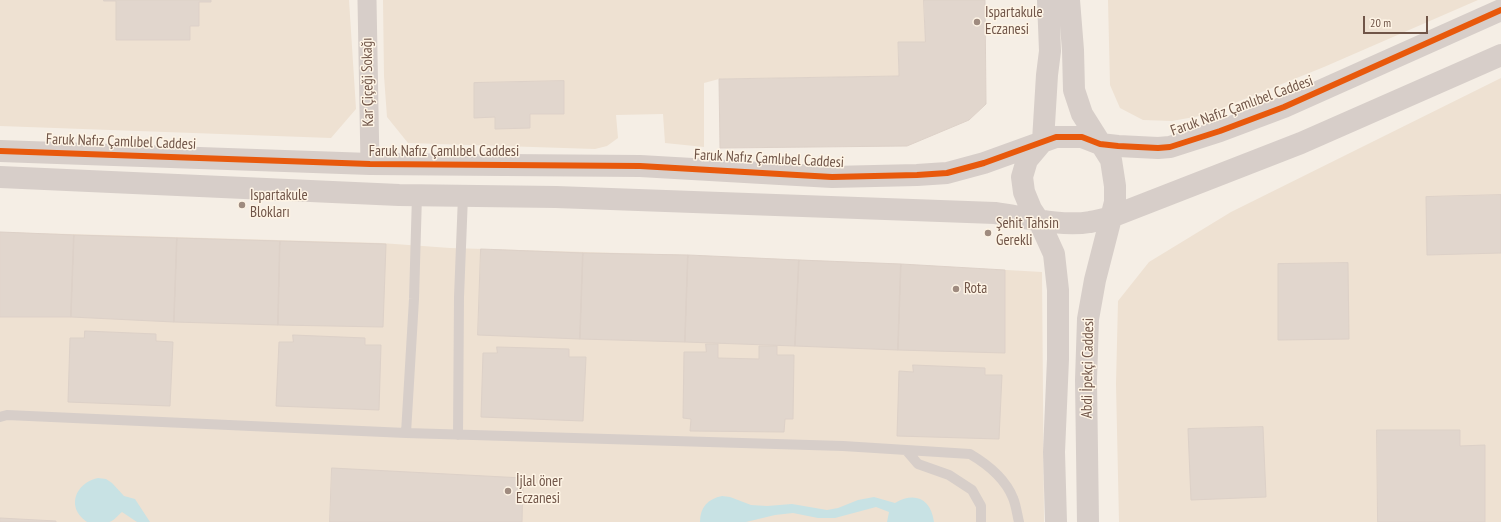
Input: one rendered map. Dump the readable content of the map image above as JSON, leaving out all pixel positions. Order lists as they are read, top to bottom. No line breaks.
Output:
{"streets":{"street":["Kar Çiçeği Sokağı","Faruk Nafız Çamlıbel Caddesi","Abdi İpekçi Caddesi"]},"crossings":[["Kar Çiçeği Sokağı","Faruk Nafız Çamlıbel Caddesi"],["Faruk Nafız Çamlıbel Caddesi","Abdi İpekçi Caddesi"]],"places":["Ispartakule Eczanesi","Ispartakule Blokları","Şehit Tahsin Gerekli","Rota","İjlal öner Eczanesi"],"scale_bar":"20 m"}
